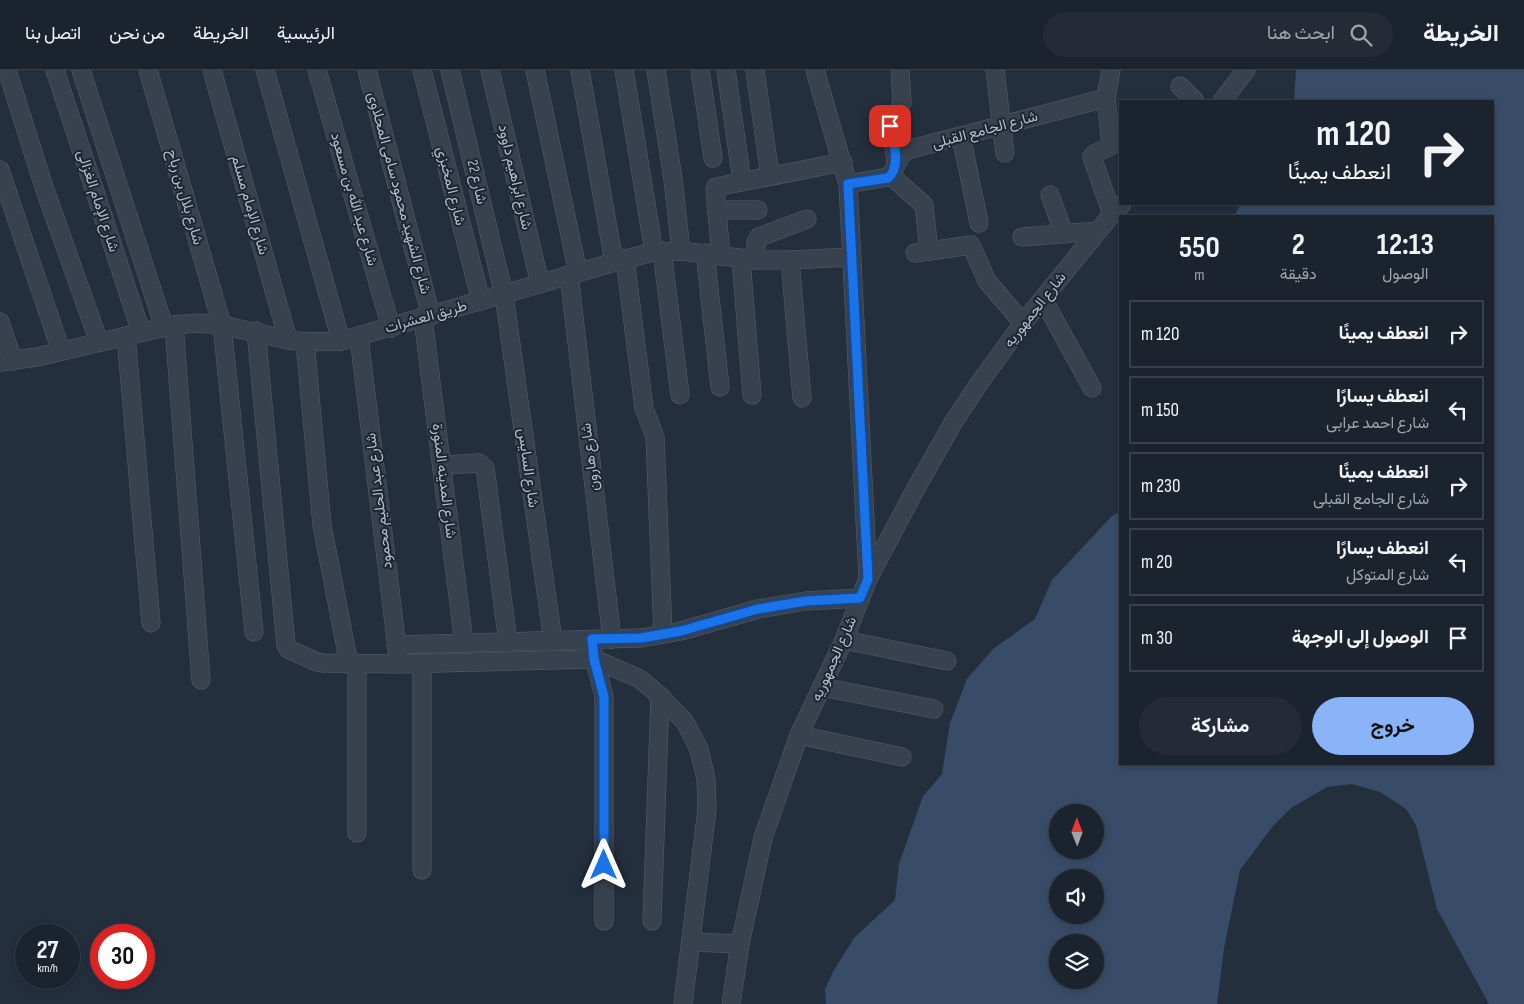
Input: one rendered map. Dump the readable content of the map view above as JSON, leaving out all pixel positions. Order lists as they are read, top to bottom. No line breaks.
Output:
{"streets":{"street":["شارع الجامع القبلى","شارع ابراهيم داوود","شارع 22","شارع المخبزي","شارع الشهيد محمود سامى المحلاوى","شارع بلال بن رباح","شارع عبد الله بن مسعود","شارع الإمام الغزالى","شارع الإمام مسلم","شارع الجمهوريه","طريق العشرات","شارع هارون","شارع السايس","شارع المدينه المنورة","شارع عبد الحليم محمود"]},"crossings":[["شارع ابراهيم داوود","طريق العشرات"],["شارع 22","طريق العشرات"],["شارع 22","شارع السايس"],["شارع المخبزي","طريق العشرات"],["شارع الشهيد محمود سامى المحلاوى","طريق العشرات"],["شارع الشهيد محمود سامى المحلاوى","شارع المدينه المنورة"],["شارع بلال بن رباح","طريق العشرات"],["شارع عبد الله بن مسعود","طريق العشرات"],["شارع الإمام الغزالى","طريق العشرات"],["شارع الإمام مسلم","طريق العشرات"],["طريق العشرات","شارع هارون"],["طريق العشرات","شارع السايس"],["طريق العشرات","شارع المدينه المنورة"],["طريق العشرات","شارع عبد الحليم محمود"]],"north":"top","page":{"header":"الخريطة","search":"ابحث هنا","nav":["الرئيسية","الخريطة","من نحن","اتصل بنا"],"turn":["120 m","انعطف يمينًا"],"eta":["12:13","الوصول","2","دقيقة","550","m"],"list":[{"name":"انعطف يمينًا","value":"120 m"},{"name":"انعطف يسارًا","note":"شارع احمد عرابى","value":"150 m"},{"name":"انعطف يمينًا","note":"شارع الجامع القبلى","value":"230 m"},{"name":"انعطف يسارًا","note":"شارع المتوكل","value":"20 m"},{"name":"الوصول إلى الوجهة","value":"30 m"}],"buttons":["خروج","مشاركة"],"speed":"27 km/h","limit":"30"}}
